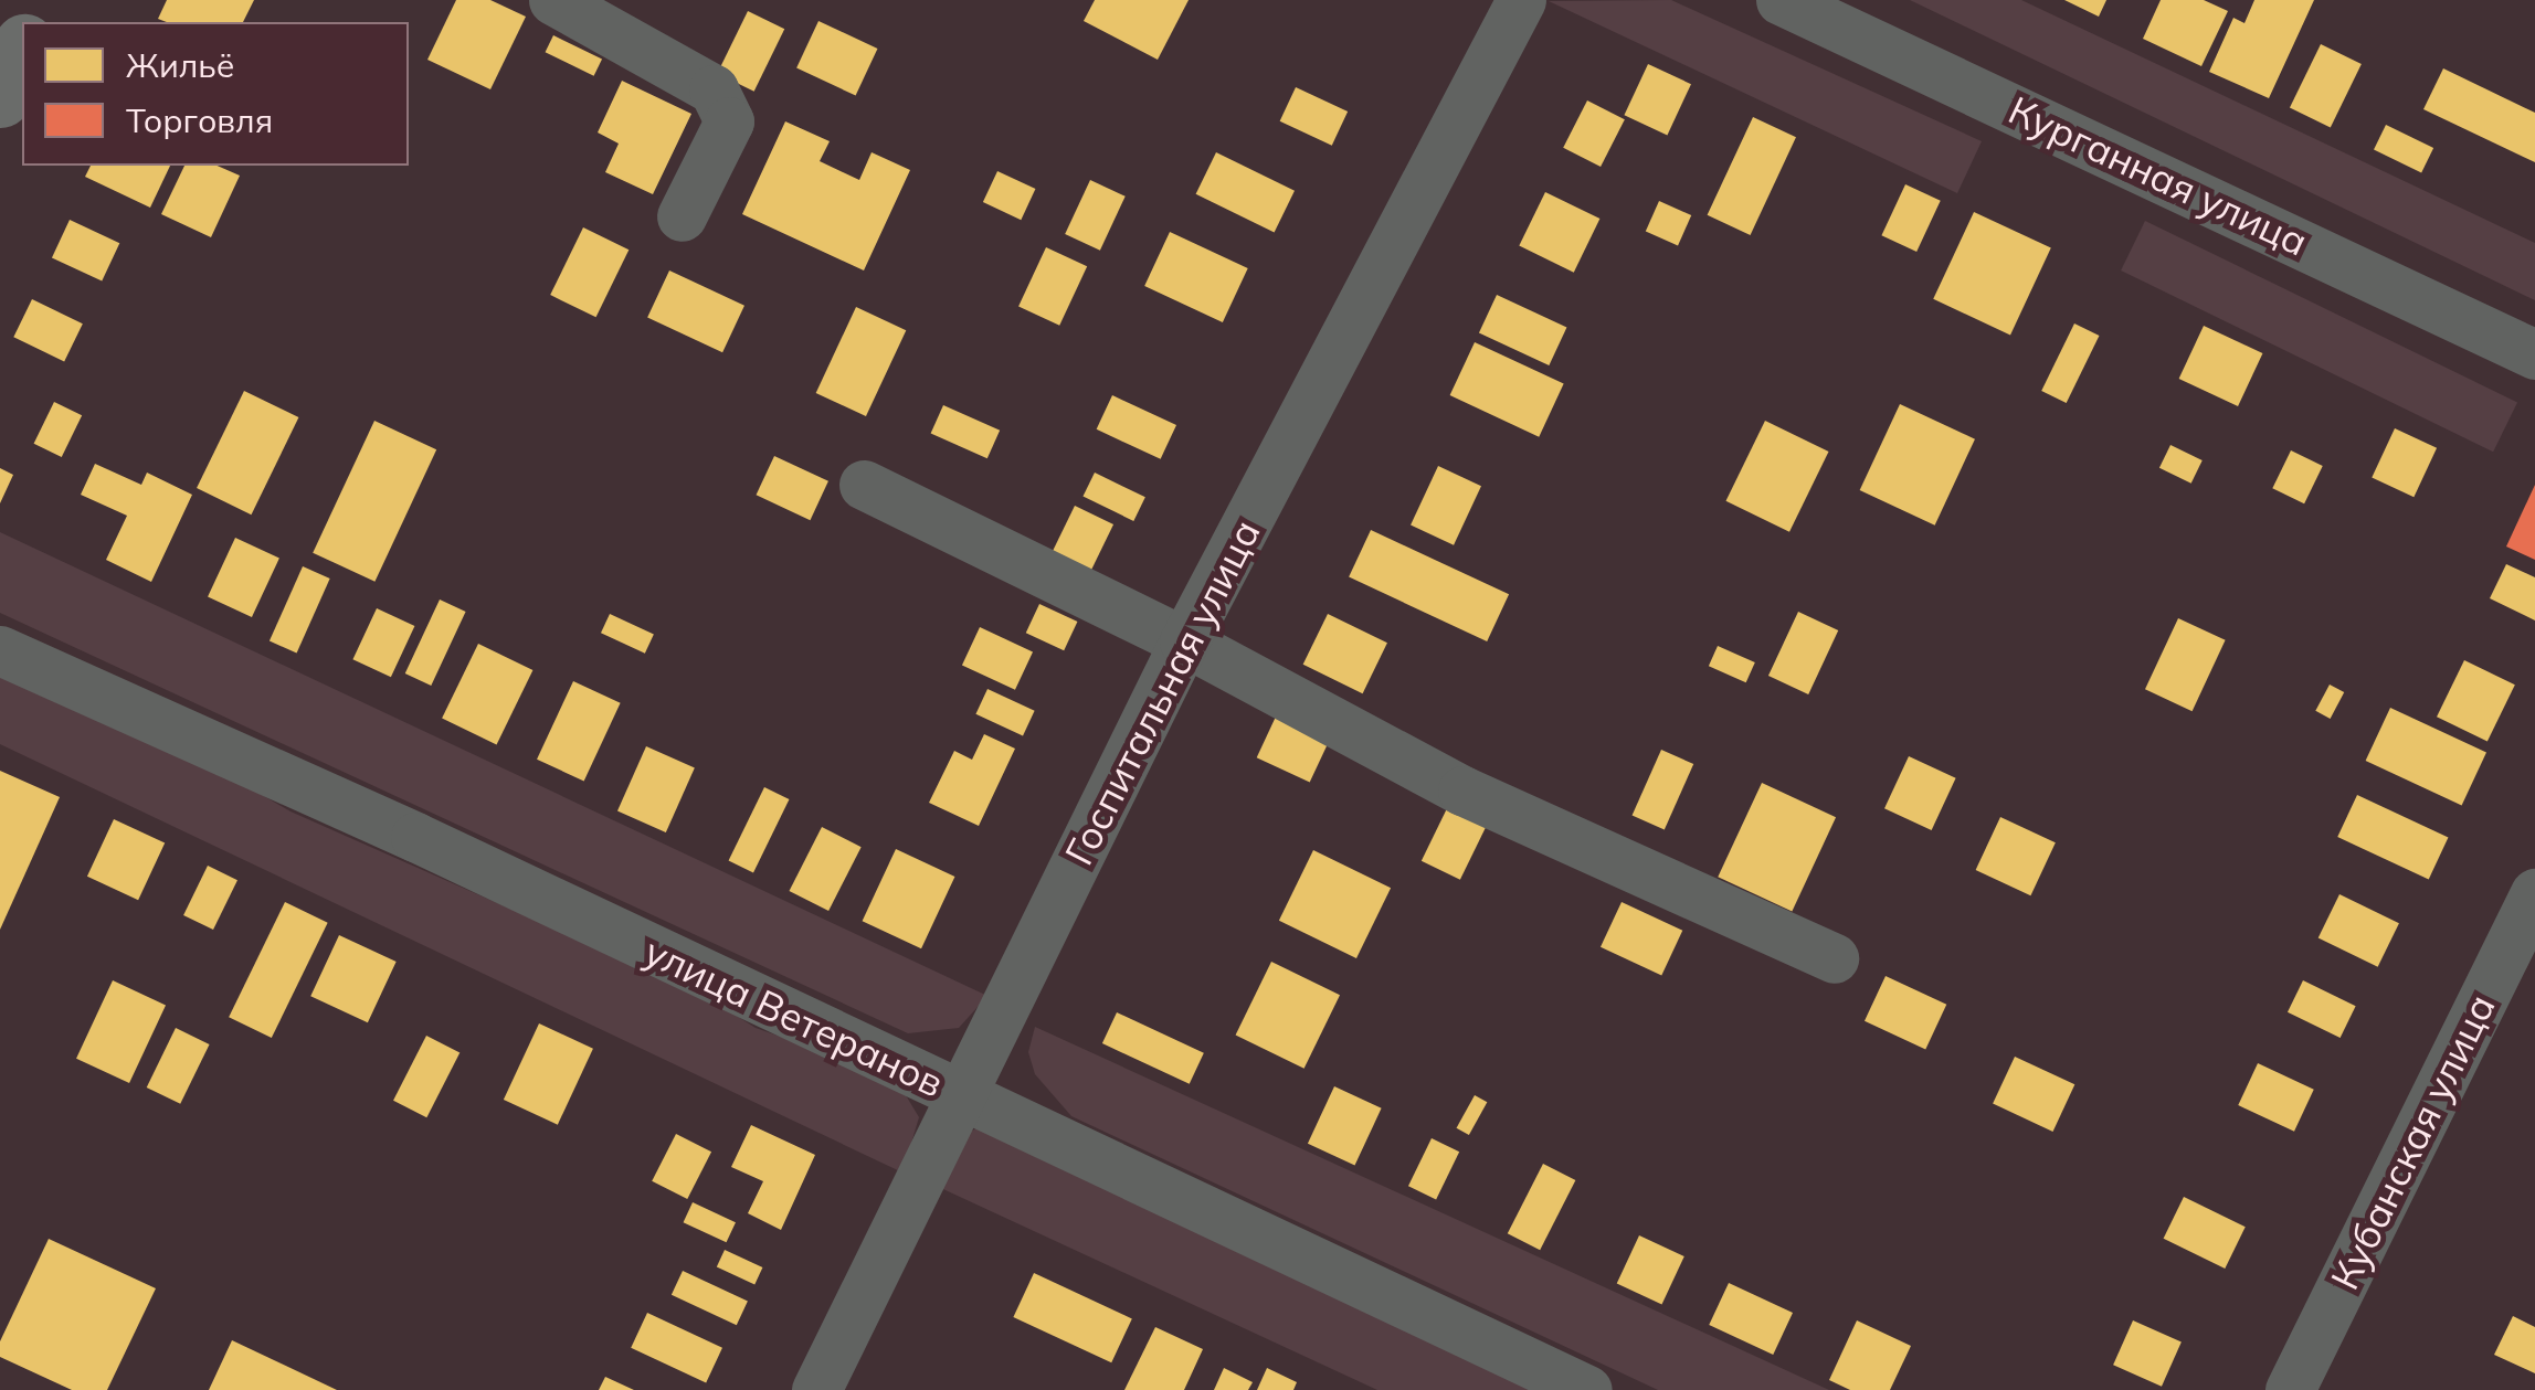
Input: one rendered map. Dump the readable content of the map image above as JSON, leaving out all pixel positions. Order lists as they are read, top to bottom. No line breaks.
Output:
{"streets":{"street":["Курганная улица","Госпитальная улица","улица Ветеранов","Кубанская улица"]},"crossings":[["Госпитальная улица","улица Ветеранов"]],"legend":["Жильё","Торговля"]}
